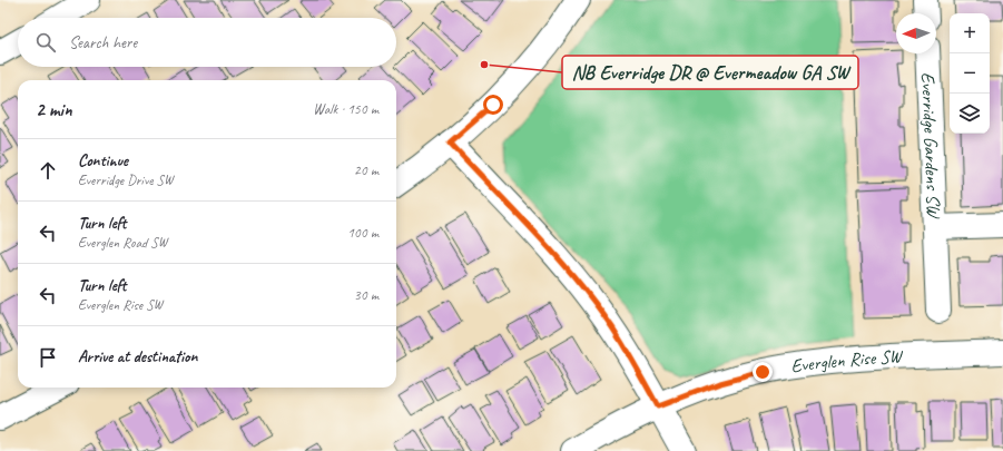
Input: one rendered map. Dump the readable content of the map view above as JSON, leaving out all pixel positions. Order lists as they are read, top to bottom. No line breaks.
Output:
{"streets":{"street":["Everridge Gardens SW","Everglen Rise SW"]},"places":["NB Everridge DR @ Evermeadow GA SW"],"north":"left","page":{"map_buttons":["+","−"],"search":"Search here","heading":["2 min","Walk · 150 m"],"list":[["Continue","Everridge Drive SW","20 m"],["Turn left","Everglen Road SW","100 m"],["Turn left","Everglen Rise SW","30 m"],"Arrive at destination"]}}
